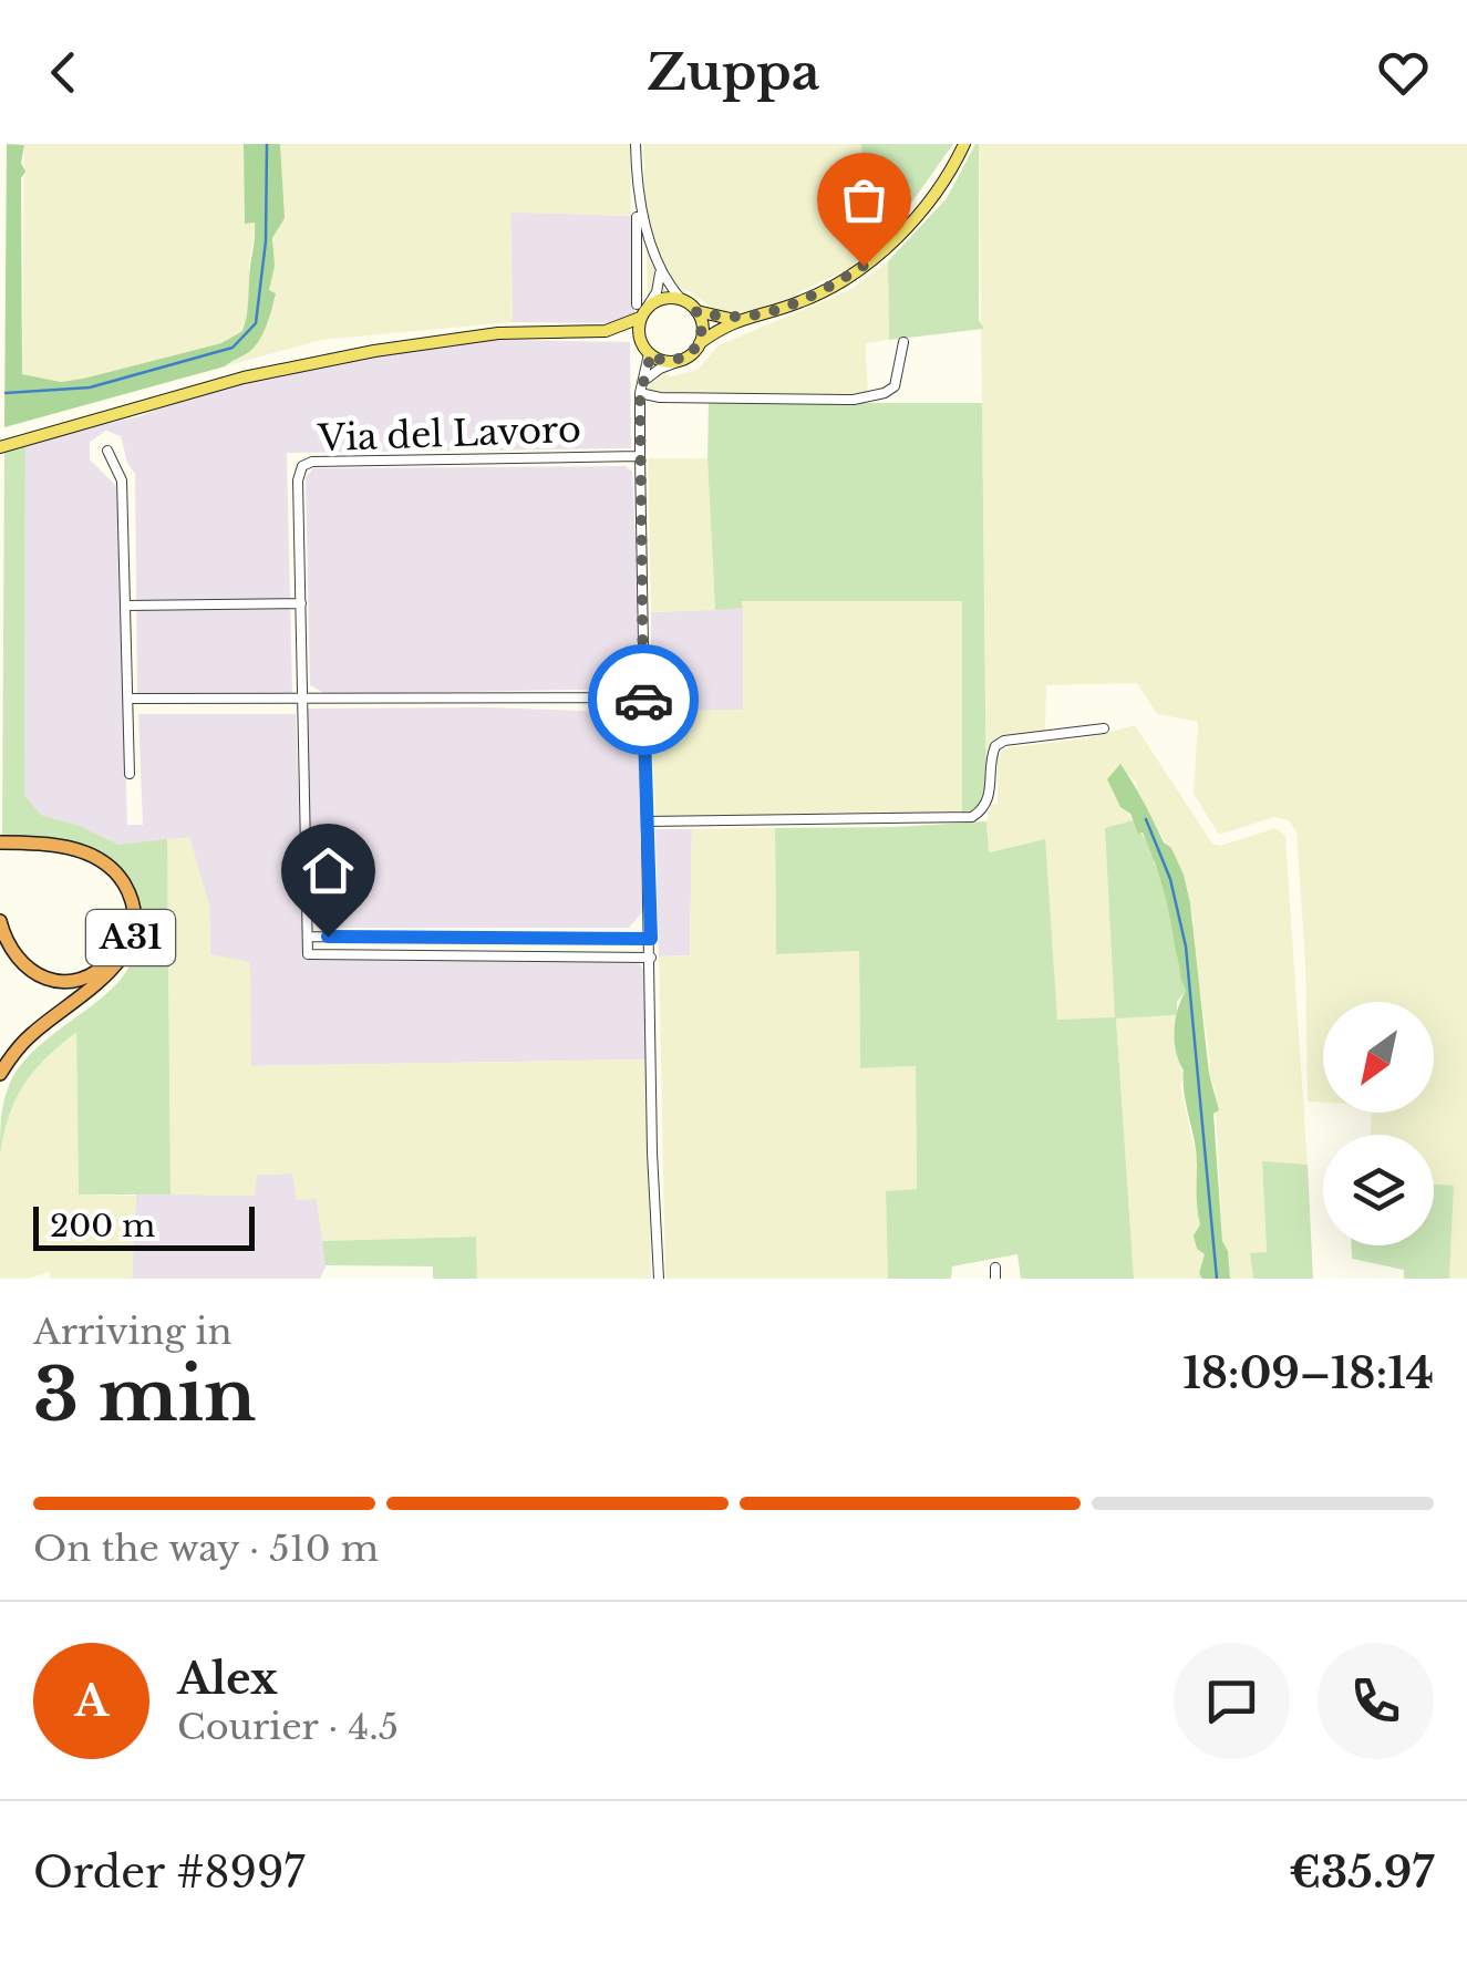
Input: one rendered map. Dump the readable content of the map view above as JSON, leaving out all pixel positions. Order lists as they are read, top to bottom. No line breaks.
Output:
{"streets":{"highway":["A31"],"street":["Via del Lavoro"]},"scale_bar":"200 m","north":"bottom left","page":{"header":"Zuppa","scale":"200 m","heading":["3 min","Arriving in","18:09–18:14"],"panel":["Alex","Courier · 4.5","Order #8997","€35.97"],"bar":"On the way · 510 m","round":"A"}}
